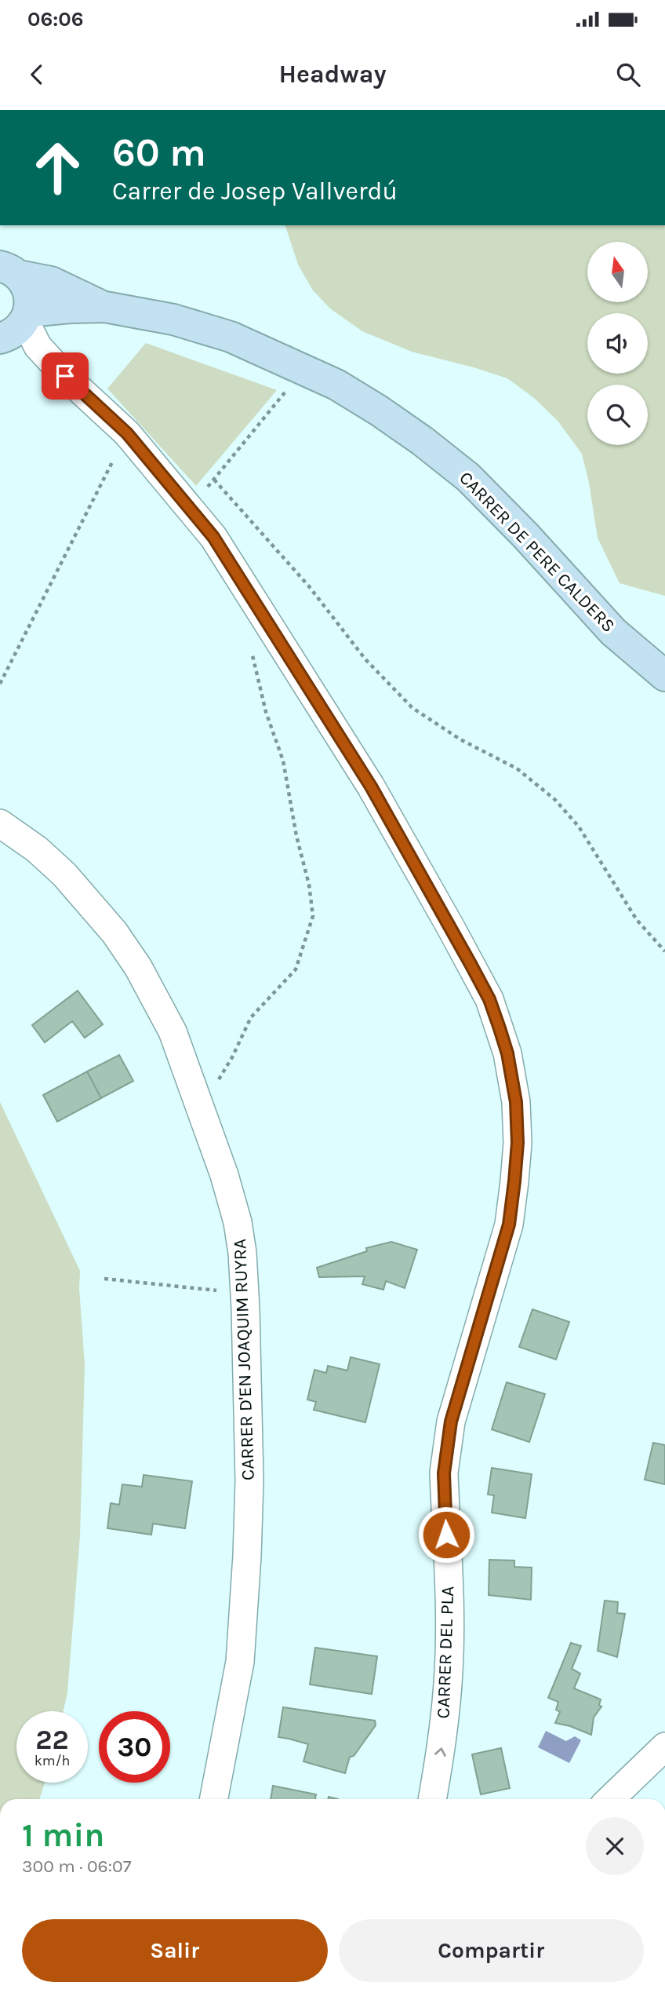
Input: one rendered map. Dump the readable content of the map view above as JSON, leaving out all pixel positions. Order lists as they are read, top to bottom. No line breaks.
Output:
{"streets":{"street":["CARRER DE PERE CALDERS","CARRER D'EN JOAQUIM RUYRA","CARRER DEL PLA"]},"crossings":[["CARRER DE PERE CALDERS","CARRER DEL PLA"]],"one_way":["CARRER DEL PLA"],"north":"top","page":{"status":"06:06","header":"Headway","turn":["60 m","Carrer de Josep Vallverdú"],"speed":"22 km/h","limit":"30","heading":["1 min","300 m · 06:07"],"buttons":["Salir","Compartir"]}}
